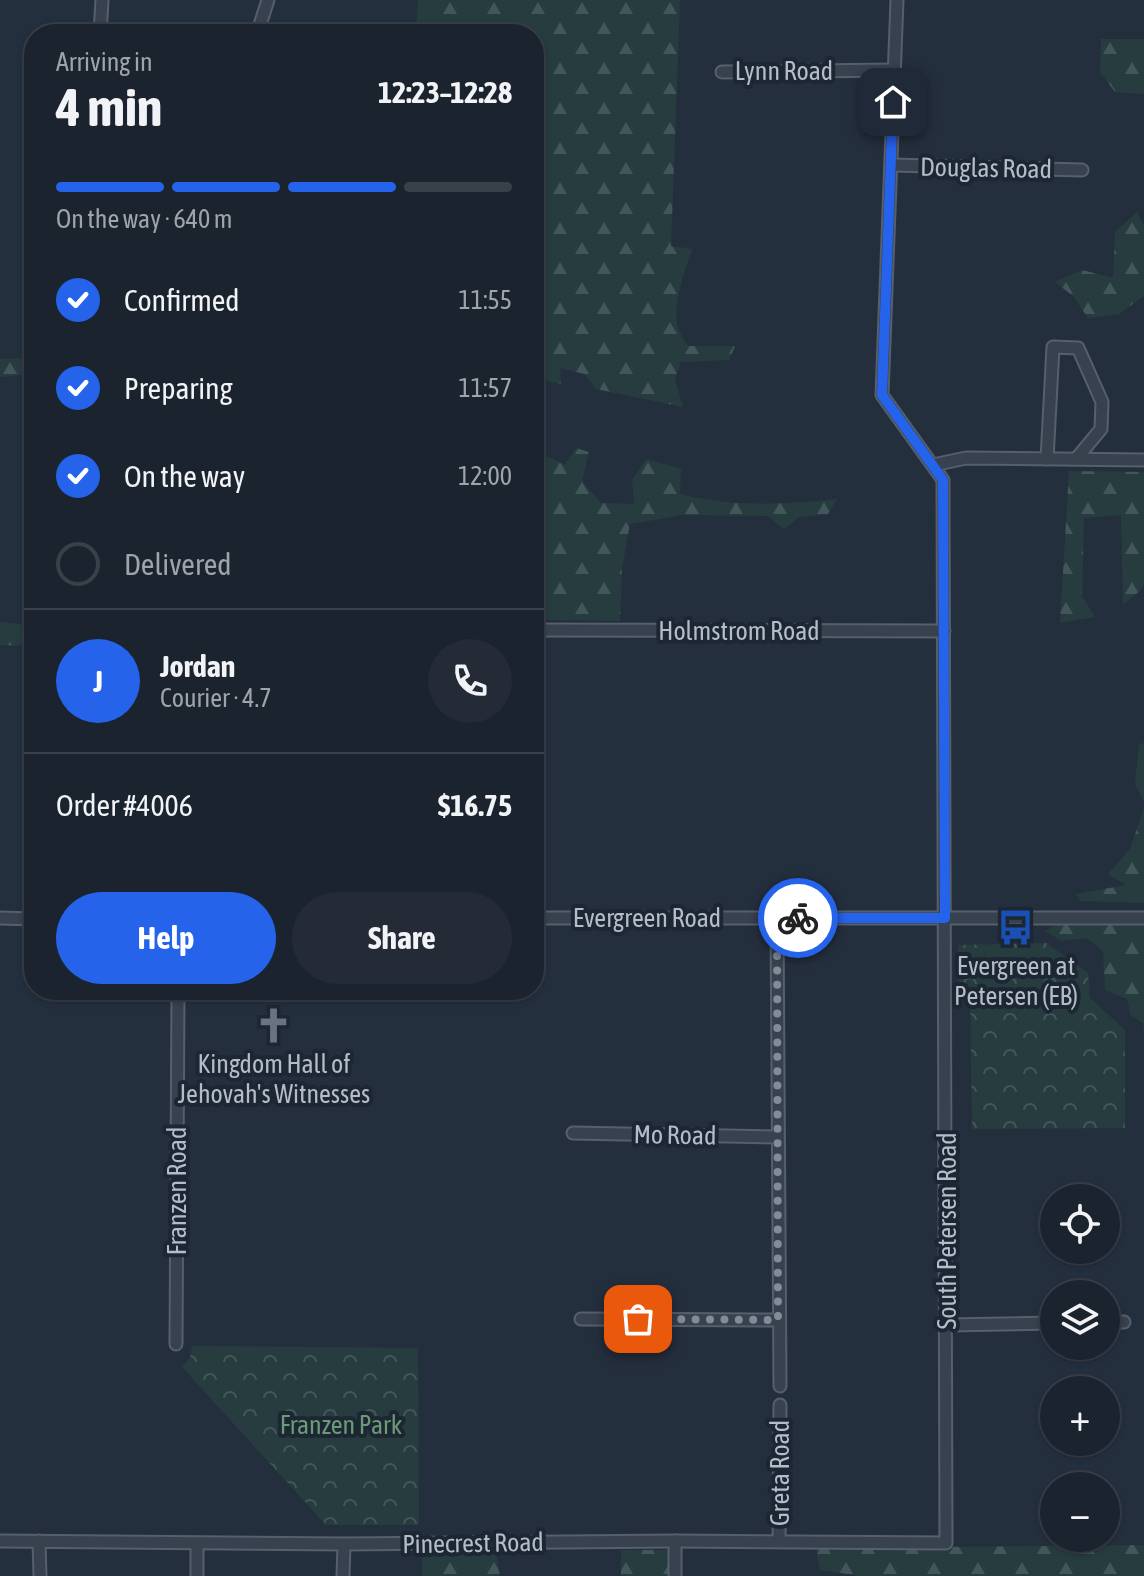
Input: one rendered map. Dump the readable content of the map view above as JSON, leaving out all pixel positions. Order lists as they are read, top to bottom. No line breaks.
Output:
{"streets":{"street":["Lynn Road","Douglas Road","Holmstrom Road","Evergreen Road","Mo Road","Franzen Road","South Petersen Road","Greta Road","Pinecrest Road"]},"crossings":[["Holmstrom Road","South Petersen Road"],["Evergreen Road","South Petersen Road"],["Evergreen Road","Greta Road"],["Mo Road","Greta Road"],["South Petersen Road","Pinecrest Road"],["Greta Road","Pinecrest Road"]],"parks":["Franzen Park"],"places":{"bus stop":["Evergreen at Petersen (EB)"],"church":["Kingdom Hall of Jehovah's Witnesses"]},"page":{"heading":["4 min","Arriving in","12:23–12:28"],"panel":["Jordan","Courier · 4.7","Order #4006","$16.75"],"bar":"On the way · 640 m","list":[["Confirmed","11:55"],["Preparing","11:57"],["On the way","12:00"],"Delivered"],"round":"J","buttons":["Help","Share"],"map_buttons":["+","−"]}}
